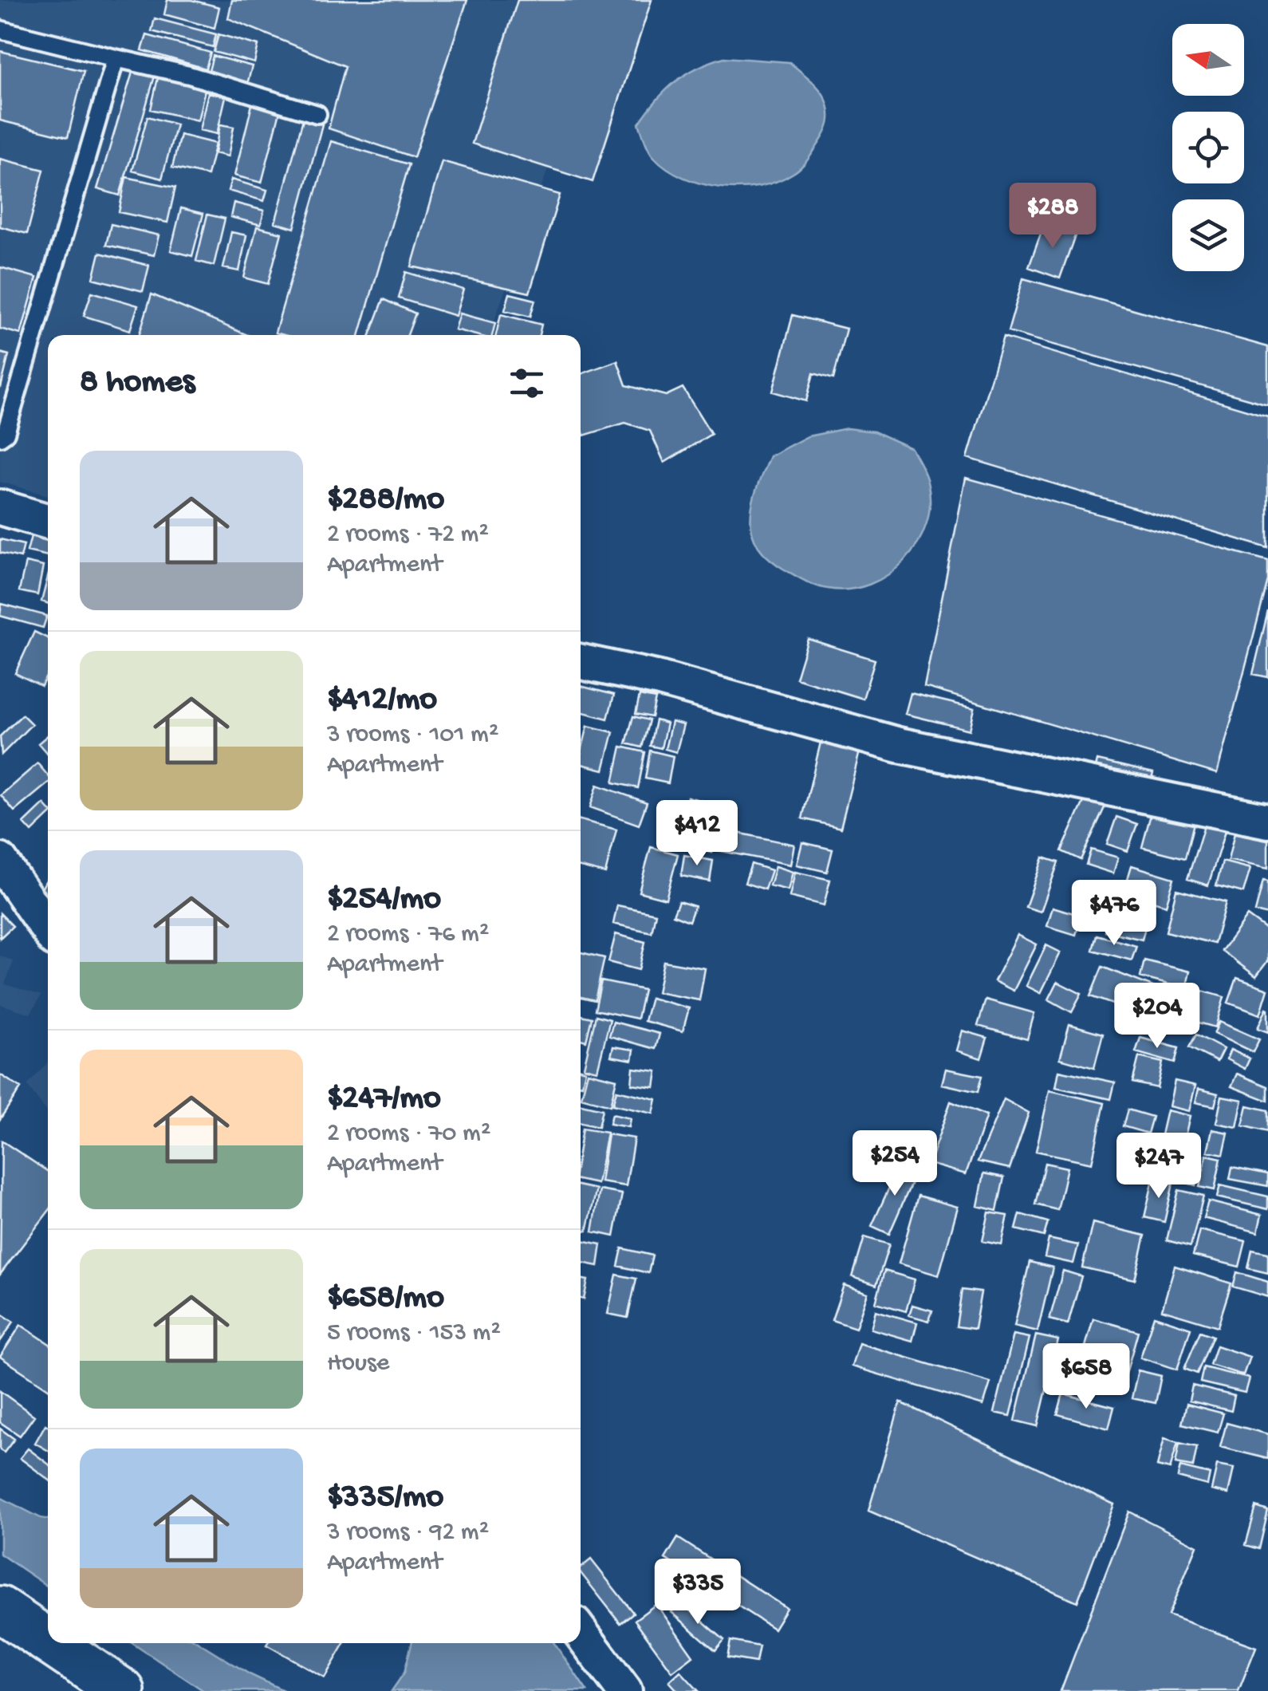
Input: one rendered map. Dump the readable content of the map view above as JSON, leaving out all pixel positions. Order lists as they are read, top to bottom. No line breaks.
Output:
{"north":"left","page":{"price":["$288","$412","$476","$204","$254","$247","$658","$335"],"heading":"8 homes","list":[{"name":"$288/mo","note":"2 rooms · 72 m² · Apartment"},{"name":"$412/mo","note":"3 rooms · 101 m² · Apartment"},{"name":"$254/mo","note":"2 rooms · 76 m² · Apartment"},{"name":"$247/mo","note":"2 rooms · 70 m² · Apartment"},{"name":"$658/mo","note":"5 rooms · 153 m² · House"},{"name":"$335/mo","note":"3 rooms · 92 m² · Apartment"}]}}
